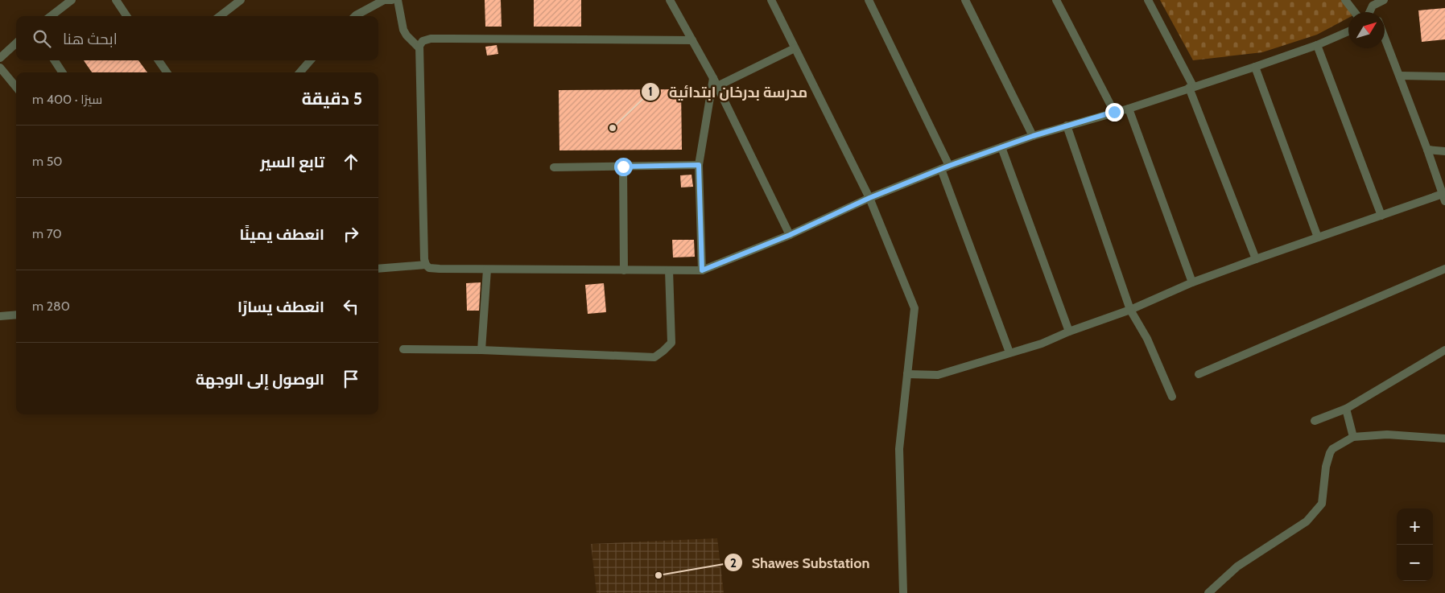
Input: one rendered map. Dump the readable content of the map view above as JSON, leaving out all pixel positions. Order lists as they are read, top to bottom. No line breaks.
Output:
{"places":["مدرسة بدرخان ابتدائية","Shawes Substation"],"north":"top right","page":{"search":"ابحث هنا","heading":["5 دقيقة","سيرًا · 400 m"],"list":[["تابع السير","50 m"],["انعطف يمينًا","70 m"],["انعطف يسارًا","280 m"],"الوصول إلى الوجهة"],"map_buttons":["+","−"]}}
